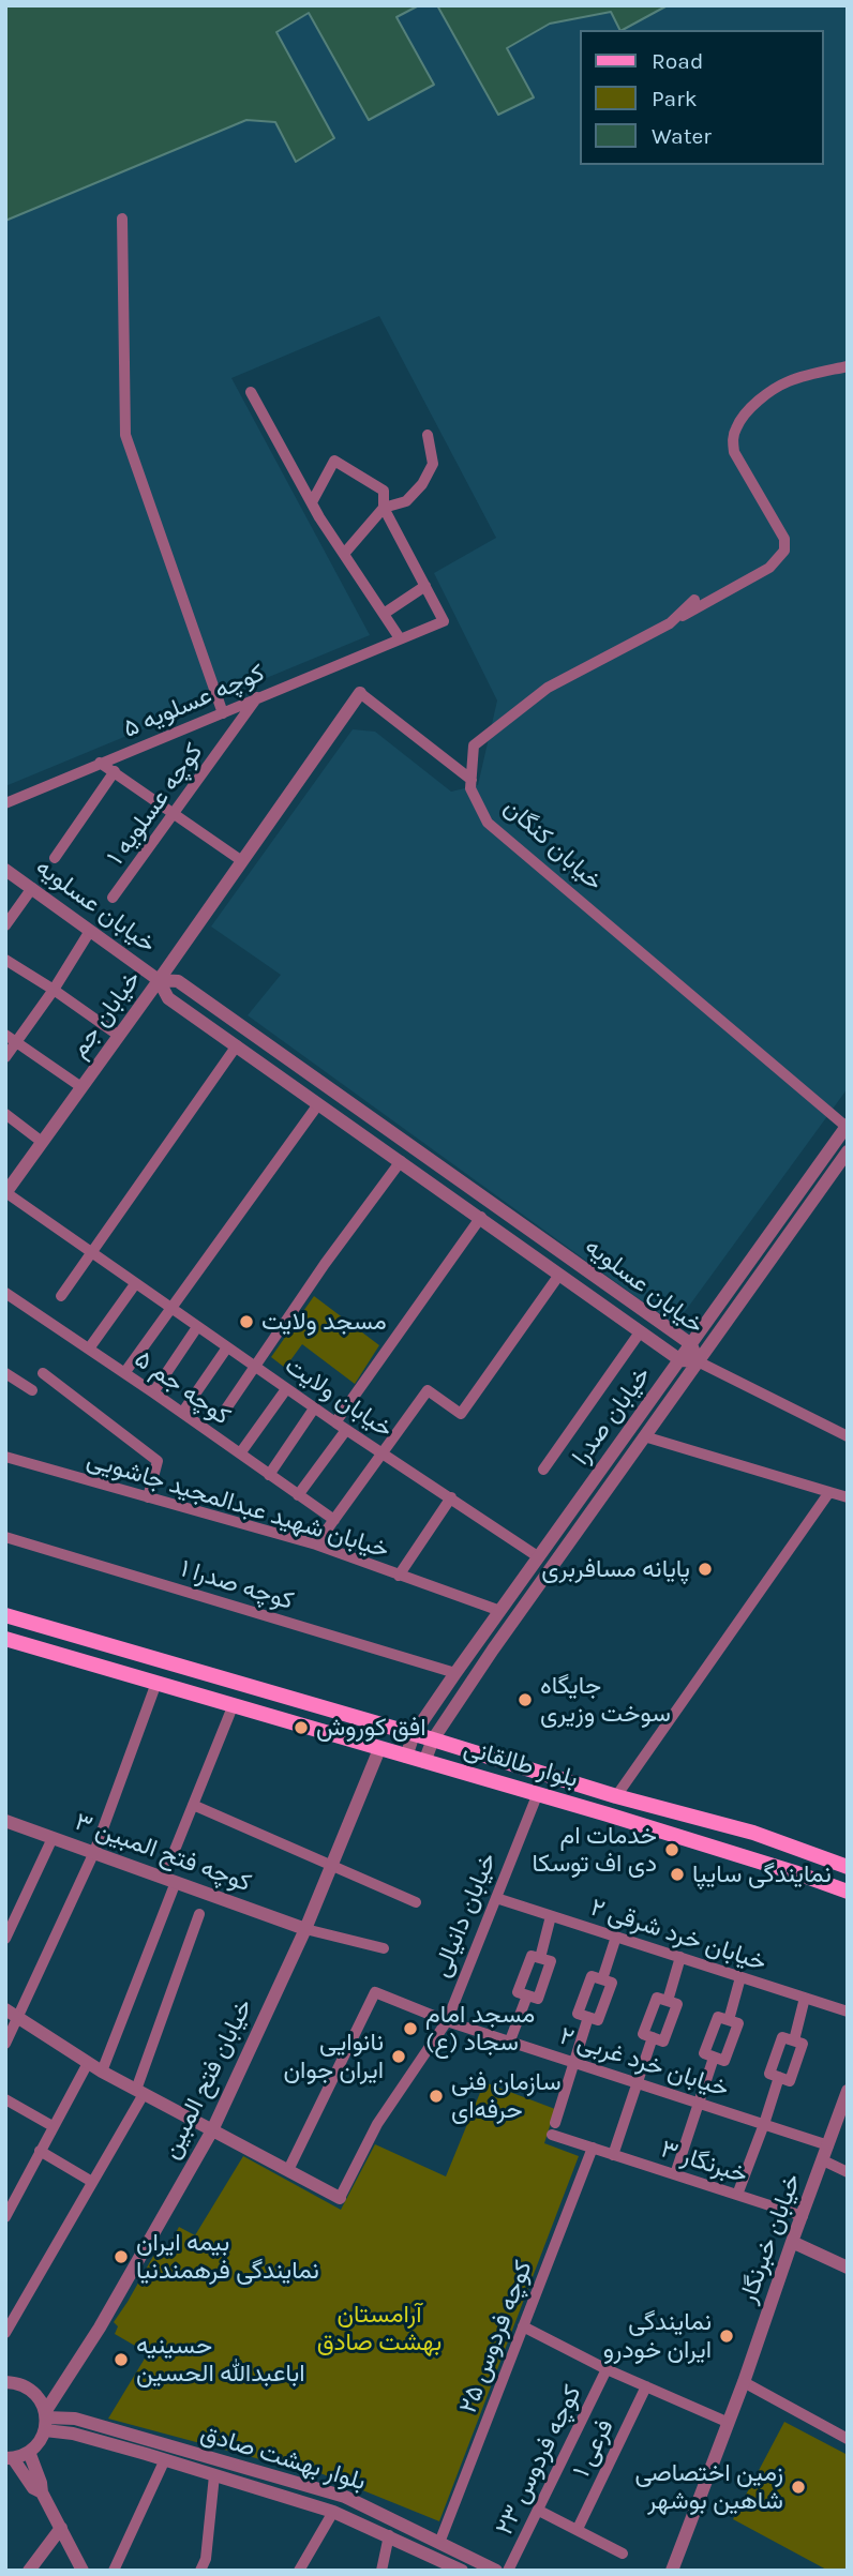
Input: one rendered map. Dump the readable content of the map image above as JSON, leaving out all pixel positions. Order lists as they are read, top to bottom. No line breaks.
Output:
{"streets":{"main road":["بلوار طالقانی"],"street":["کوچه عسلویه ۵","کوچه عسلویه ۱","خیابان کنگان","خیابان عسلویه","خیابان جم","کوچه جم ۵","خیابان ولایت","خیابان صدرا","خیابان شهید عبدالمجید جاشویی","کوچه صدرا ۱","کوچه فتح المبین ۳","خیابان دانیالی","خیابان خرد شرقی ۲","خیابان خرد غربی ۲","خیابان فتح المبین","خبرنگار ۳","خیابان خبرنگار","کوچه فردوس ۲۵","فرعی ۱","بلوار بهشت صادق","کوچه فردوس ۲۳"]},"crossings":[["کوچه عسلویه ۵","کوچه عسلویه ۱"],["خیابان کنگان","خیابان صدرا"],["خیابان عسلویه","خیابان جم"],["خیابان عسلویه","خیابان صدرا"],["خیابان جم","خیابان ولایت"],["خیابان ولایت","خیابان صدرا"],["خیابان صدرا","خیابان شهید عبدالمجید جاشویی"],["خیابان صدرا","کوچه صدرا ۱"],["خیابان صدرا","بلوار طالقانی"],["بلوار طالقانی","خیابان دانیالی"],["بلوار طالقانی","خیابان فتح المبین"],["کوچه فتح المبین ۳","خیابان فتح المبین"],["خیابان دانیالی","خیابان خرد شرقی ۲"],["خیابان دانیالی","خیابان خرد غربی ۲"],["خیابان دانیالی","خیابان فتح المبین"],["خیابان خرد غربی ۲","خیابان خبرنگار"],["خیابان فتح المبین","بلوار بهشت صادق"],["خبرنگار ۳","خیابان خبرنگار"],["خبرنگار ۳","کوچه فردوس ۲۵"],["کوچه فردوس ۲۵","بلوار بهشت صادق"]],"parks":["آرامستان بهشت صادق"],"places":["مسجد ولایت","پایانه مسافربری","جایگاه سوخت وزیری","افق کوروش","خدمات ام دی اف توسکا","نمایندگی سایپا","مسجد امام سجاد (ع)","نانوایی ایران جوان","سازمان فنی حرفه‌ای","بیمه ایران نمایندگی فرهمندنیا","نمایندگی ایران خودرو","حسینیه اباعبدالله الحسین","زمین اختصاصی شاهین بوشهر"],"legend":["Road","Park","Water"]}
